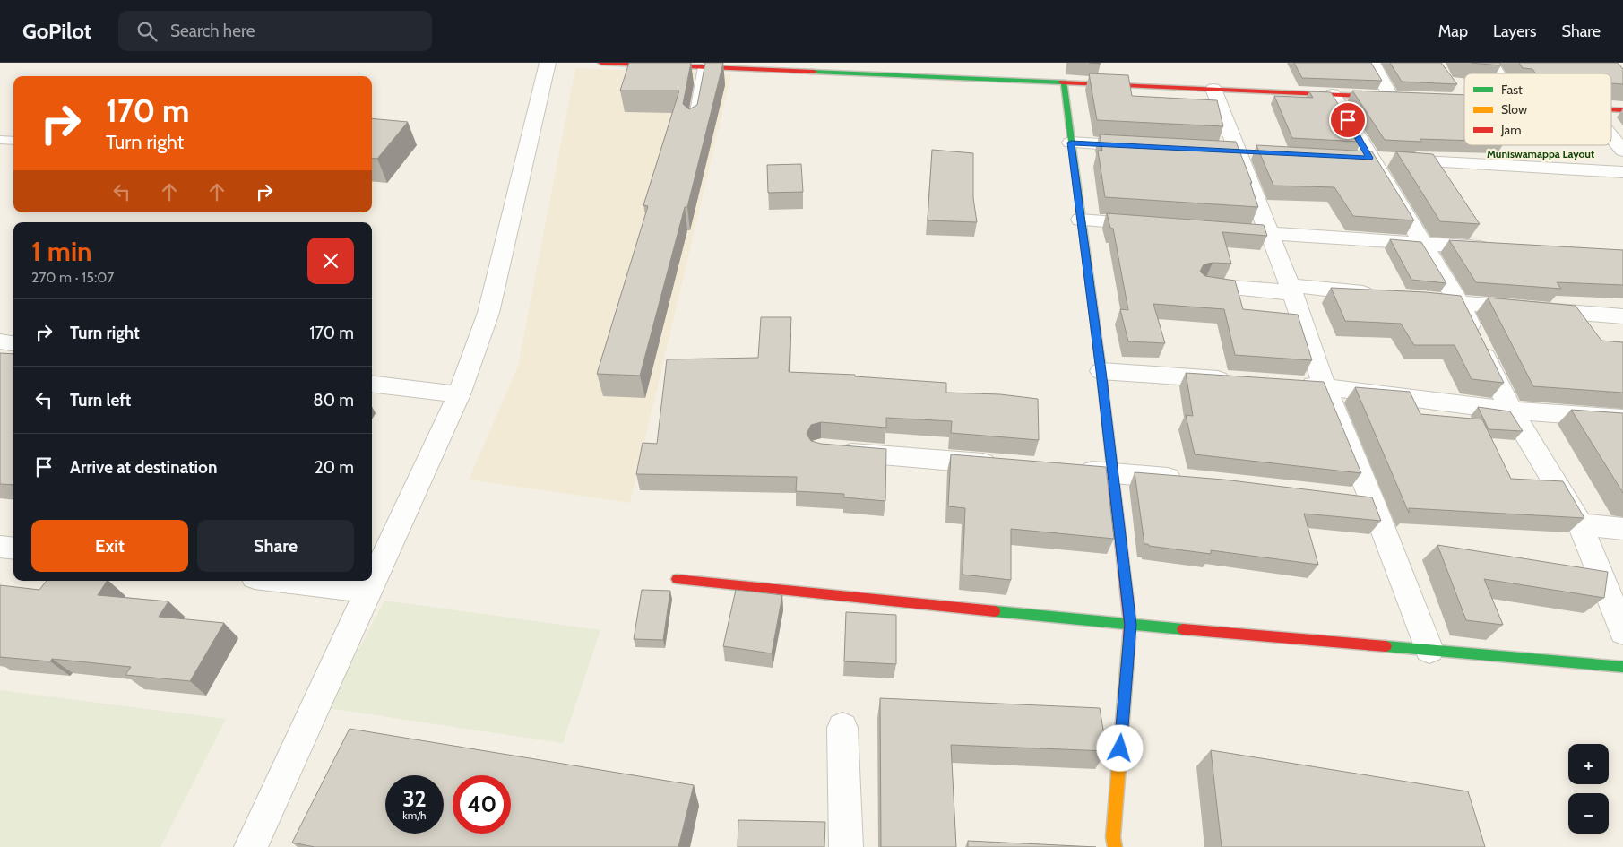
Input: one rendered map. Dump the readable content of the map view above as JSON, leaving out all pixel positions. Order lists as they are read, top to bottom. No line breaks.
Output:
{"districts":["Muniswamappa Layout"],"legend":["Fast","Slow","Jam"],"page":{"header":"GoPilot","search":"Search here","nav":["Map","Layers","Share"],"turn":["170 m","Turn right"],"heading":["1 min","270 m · 15:07"],"list":[{"name":"Turn right","value":"170 m"},{"name":"Turn left","value":"80 m"},{"name":"Arrive at destination","value":"20 m"}],"buttons":["Exit","Share"],"map_buttons":["+","−"],"speed":"32 km/h","limit":"40"}}
